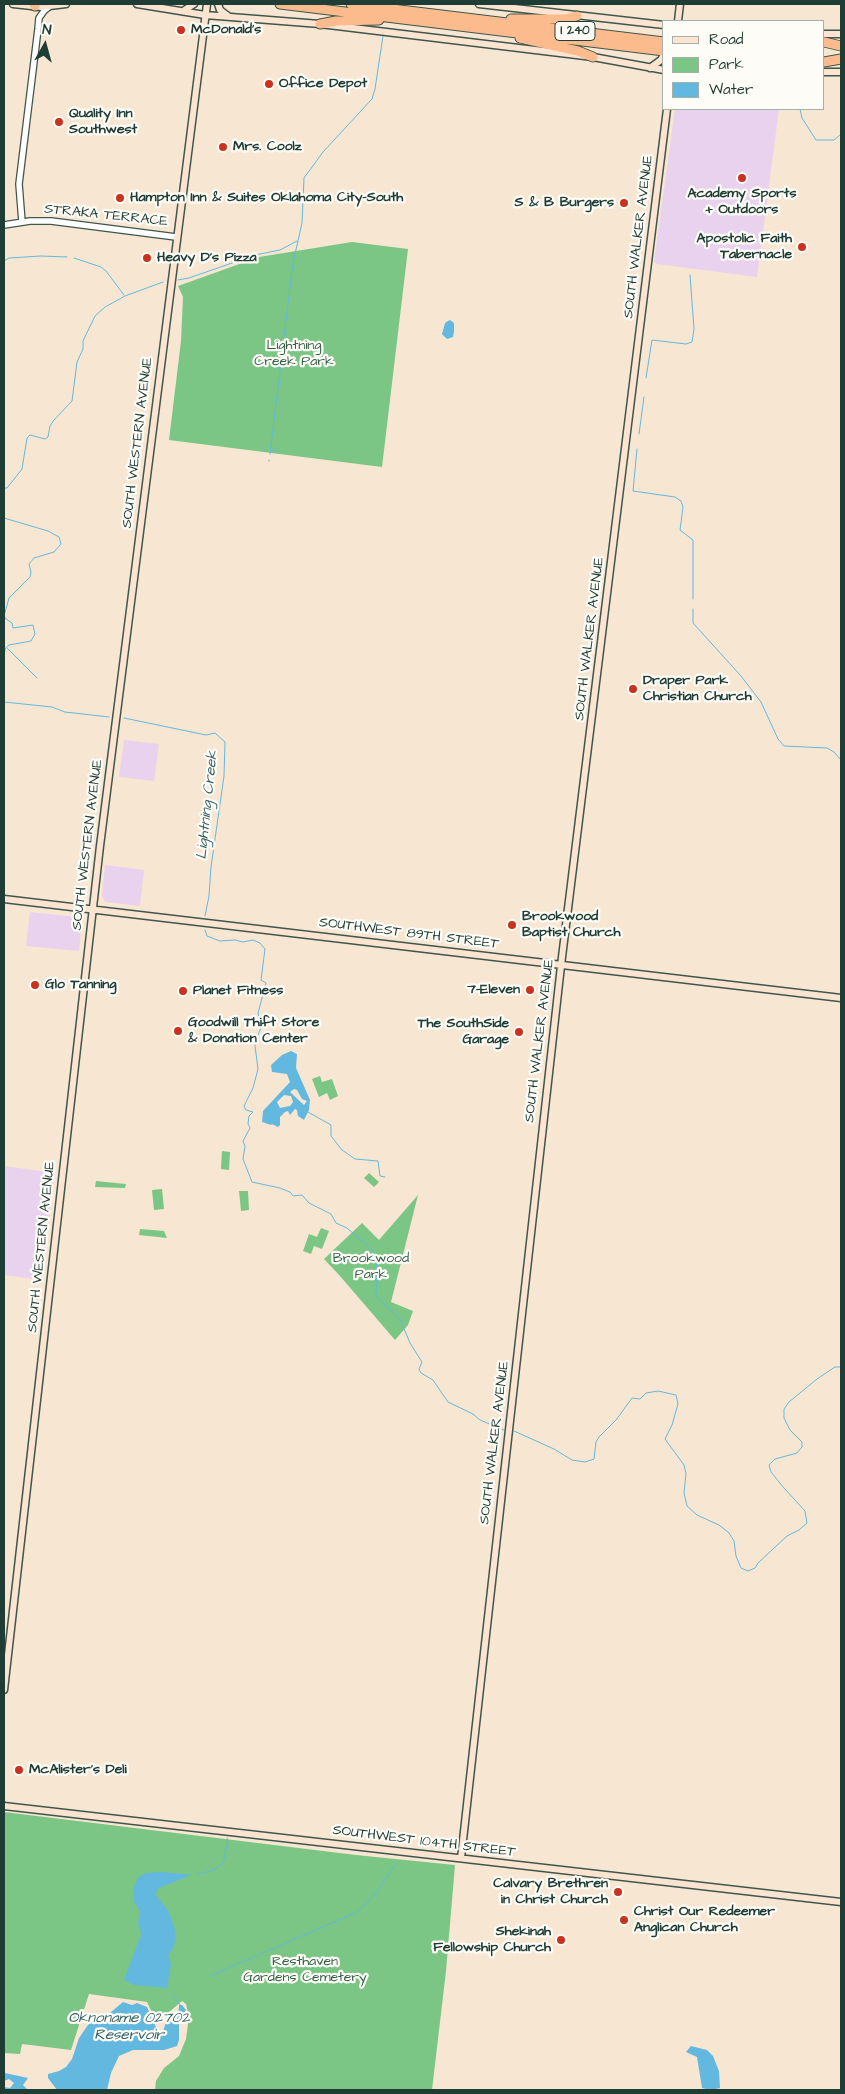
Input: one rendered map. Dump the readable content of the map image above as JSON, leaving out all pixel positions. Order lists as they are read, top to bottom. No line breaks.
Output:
{"streets":{"highway":["I 240"],"main road":["SOUTH WALKER AVENUE","SOUTH WESTERN AVENUE","SOUTHWEST 89TH STREET","SOUTHWEST 104TH STREET"],"street":["STRAKA TERRACE"]},"crossings":[["STRAKA TERRACE","SOUTH WESTERN AVENUE"],["SOUTH WALKER AVENUE","SOUTHWEST 89TH STREET"],["SOUTH WALKER AVENUE","SOUTHWEST 104TH STREET"],["SOUTH WESTERN AVENUE","SOUTHWEST 89TH STREET"]],"water":["Lightning Creek","Oknoname 02702 Reservoir"],"parks":["Lightning Creek Park","Brookwood Park","Resthaven Gardens Cemetery"],"places":["McDonald's","Office Depot","Quality Inn Southwest","Mrs. Coolz","Academy Sports + Outdoors","Hampton Inn & Suites Oklahoma City-South","S & B Burgers","Apostolic Faith Tabernacle","Heavy D's Pizza","Draper Park Christian Church","Brookwood Baptist Church","Glo Tanning","7-Eleven","Planet Fitness","Goodwill Thift Store & Donation Center","The SouthSide Garage","McAlister's Deli","Calvary Brethren in Christ Church","Christ Our Redeemer Anglican Church","Shekinah Fellowship Church"],"legend":["Road","Park","Water"],"north":"top"}
